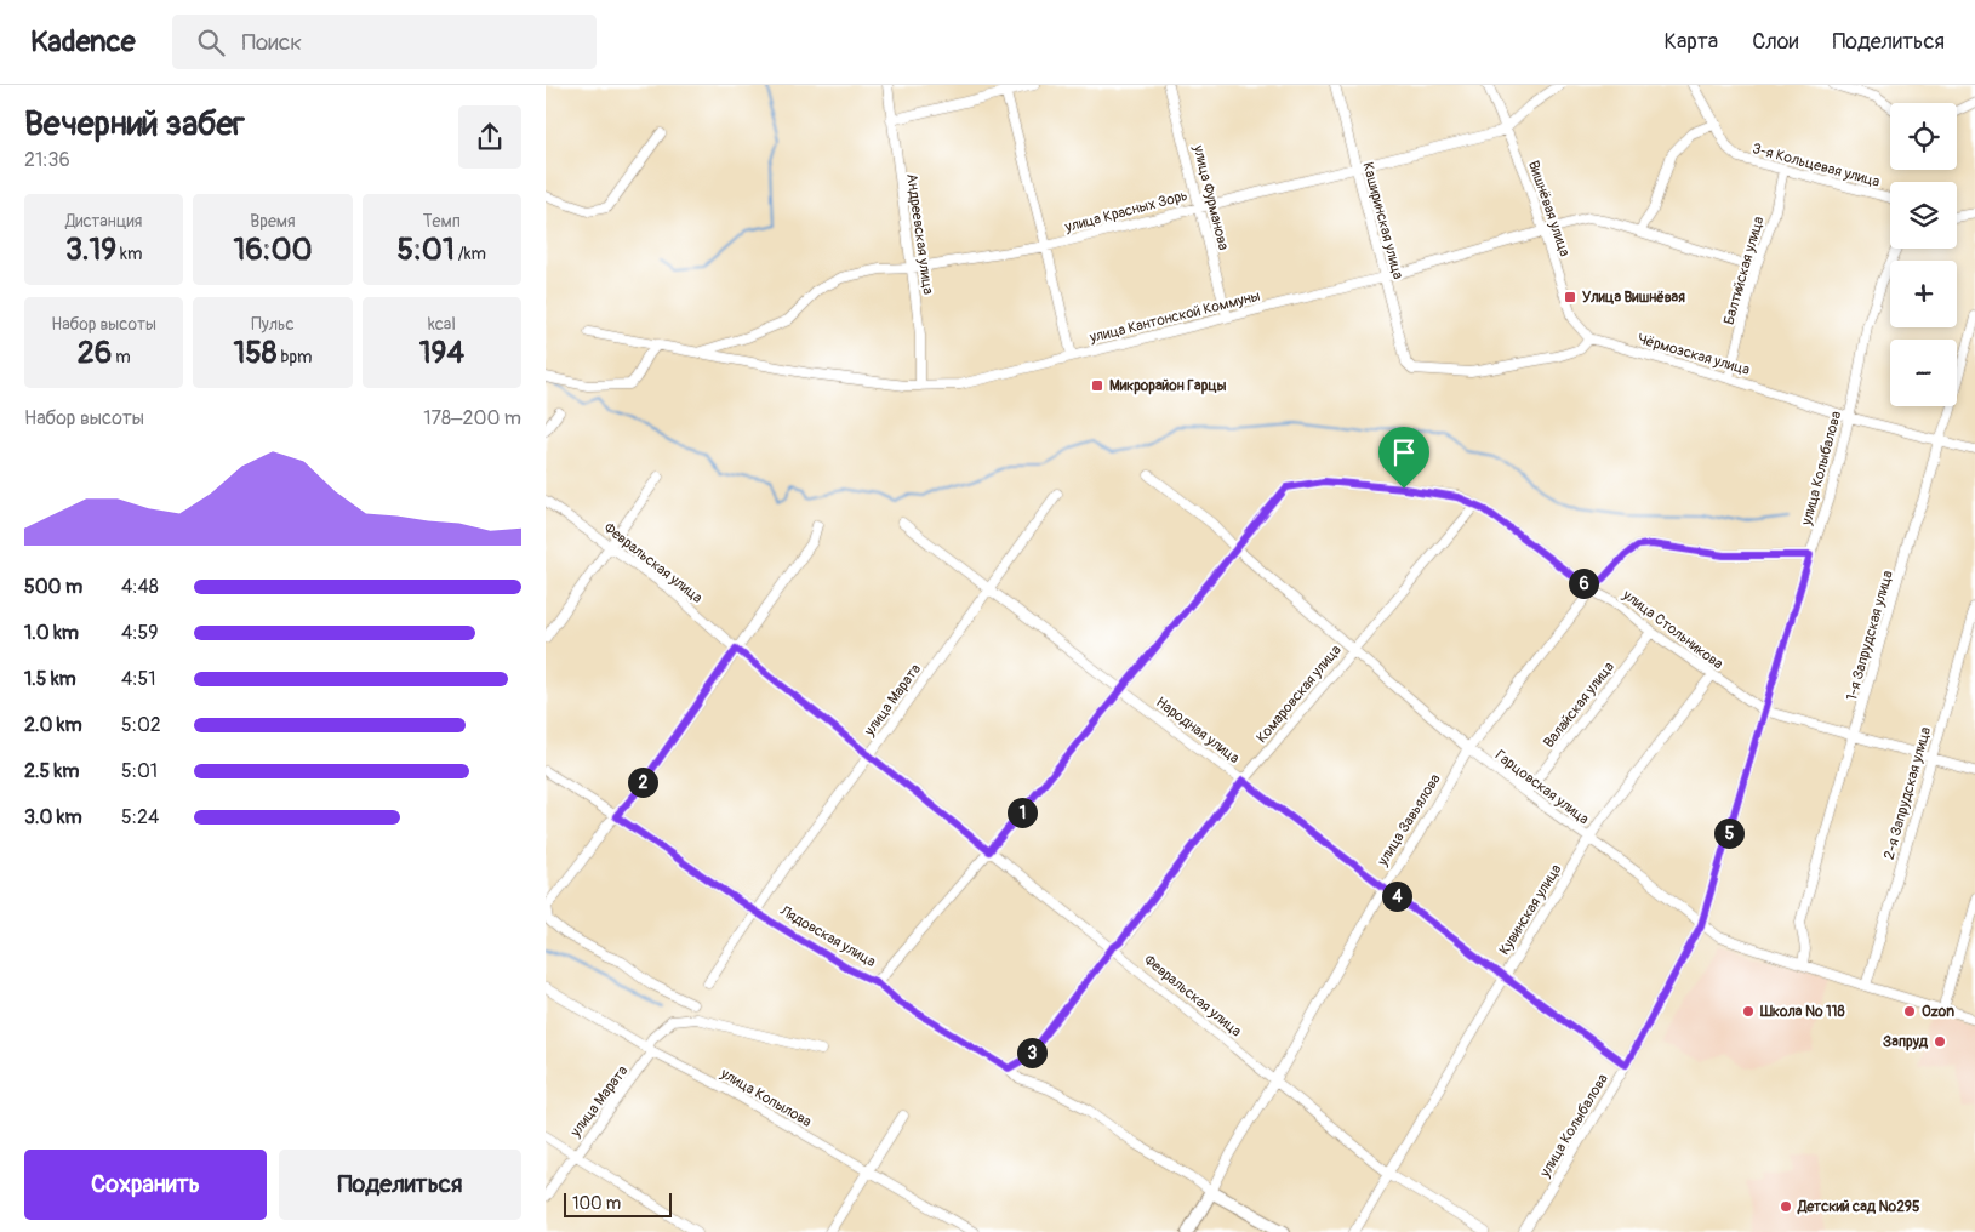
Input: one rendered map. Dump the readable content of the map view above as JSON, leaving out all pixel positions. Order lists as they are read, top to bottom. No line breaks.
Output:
{"streets":{"main road":["улица Завьялова","Лядовская улица"],"street":["3-я Кольцевая улица","улица Фурманова","Вишнёвая улица","улица Красных Зорь","Каширинская улица","Андреевская улица","Балтийская улица","улица Кантонской Коммуны","Чёрмозская улица","улица Колыбалова","Февральская улица","улица Стольникова","1-я Запрудская улица","Комаровская улица","улица Марата","Валайская улица","Народная улица","Гарцовская улица","2-я Запрудская улица","Кувинская улица","улица Копылова"]},"crossings":[["3-я Кольцевая улица","Балтийская улица"],["улица Фурманова","улица Красных Зорь"],["улица Фурманова","улица Кантонской Коммуны"],["Вишнёвая улица","улица Красных Зорь"],["Вишнёвая улица","Каширинская улица"],["Вишнёвая улица","улица Кантонской Коммуны"],["Вишнёвая улица","Чёрмозская улица"],["улица Красных Зорь","Каширинская улица"],["улица Красных Зорь","Андреевская улица"],["улица Красных Зорь","улица Кантонской Коммуны"],["Каширинская улица","улица Кантонской Коммуны"],["Каширинская улица","Чёрмозская улица"],["Андреевская улица","улица Кантонской Коммуны"],["Балтийская улица","улица Кантонской Коммуны"],["Балтийская улица","Чёрмозская улица"],["Чёрмозская улица","улица Колыбалова"],["Чёрмозская улица","1-я Запрудская улица"],["улица Колыбалова","улица Стольникова"],["улица Колыбалова","Народная улица"],["улица Колыбалова","Гарцовская улица"],["улица Колыбалова","улица Завьялова"],["Февральская улица","улица Стольникова"],["Февральская улица","Комаровская улица"],["Февральская улица","улица Марата"],["Февральская улица","улица Завьялова"],["Февральская улица","Кувинская улица"],["улица Стольникова","1-я Запрудская улица"],["улица Стольникова","Комаровская улица"],["улица Стольникова","Валайская улица"],["улица Стольникова","Народная улица"],["улица Стольникова","Гарцовская улица"],["улица Стольникова","2-я Запрудская улица"],["улица Стольникова","улица Завьялова"],["улица Стольникова","Кувинская улица"],["улица Стольникова","Лядовская улица"],["1-я Запрудская улица","Гарцовская улица"],["Комаровская улица","Народная улица"],["Комаровская улица","Гарцовская улица"],["Комаровская улица","Лядовская улица"],["улица Марата","Народная улица"],["улица Марата","Лядовская улица"],["улица Марата","улица Копылова"],["Валайская улица","Гарцовская улица"],["Народная улица","улица Завьялова"],["Народная улица","Кувинская улица"],["Гарцовская улица","2-я Запрудская улица"],["Гарцовская улица","улица Завьялова"],["Гарцовская улица","Кувинская улица"],["улица Завьялова","Лядовская улица"]],"places":{"transit":["Улица Вишнёвая","Микрорайон Гарцы"],"other":["Школа № 118","Ozon","Запруд","Детский сад №295"]},"scale_bar":"100 m","page":{"header":"Kadence","search":"Поиск","nav":["Карта","Слои","Поделиться"],"heading":["Вечерний забег","21:36"],"map_buttons":["+","−"],"stats":[["Дистанция","3.19 km"],["Время","16:00"],["Темп","5:01 /km"],["Набор высоты","26 m"],["Пульс","158 bpm"],["kcal","194"]],"chart":["Набор высоты","178–200 m"],"list":[{"name":"500 m","note":"4:48"},{"name":"1.0 km","note":"4:59"},{"name":"1.5 km","note":"4:51"},{"name":"2.0 km","note":"5:02"},{"name":"2.5 km","note":"5:01"},{"name":"3.0 km","note":"5:24"}],"pins":["6","2","1","5","4","3"],"buttons":["Сохранить","Поделиться"],"scale":"100 m"}}
